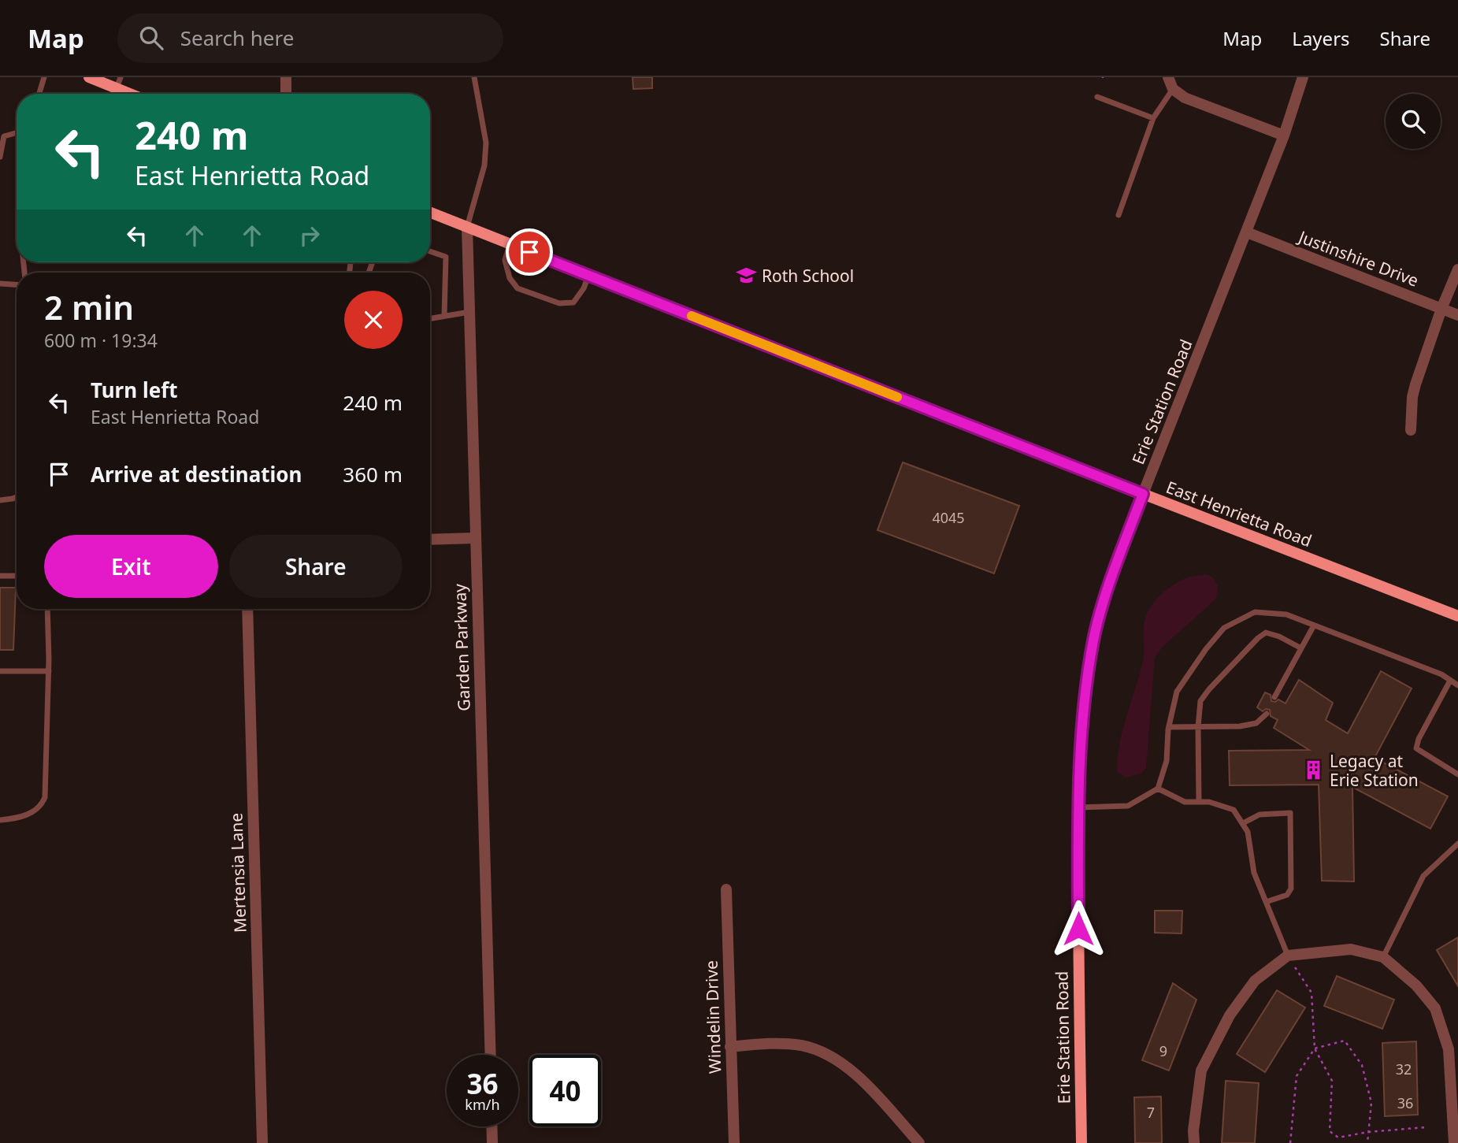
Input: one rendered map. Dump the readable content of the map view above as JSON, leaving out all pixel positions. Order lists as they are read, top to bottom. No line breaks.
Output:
{"streets":{"main road":["Erie Station Road","East Henrietta Road"],"street":["Justinshire Drive","Garden Parkway","Mertensia Lane","Windelin Drive"]},"crossings":[["Justinshire Drive","Erie Station Road"],["Erie Station Road","East Henrietta Road"],["East Henrietta Road","Garden Parkway"]],"places":{"school or university":["Roth School"],"building":["Legacy at Erie Station"]},"house_numbers":["4045","9","32","36","7"],"page":{"header":"Map","search":"Search here","nav":["Map","Layers","Share"],"turn":["240 m","East Henrietta Road"],"heading":["2 min","600 m · 19:34"],"list":[{"name":"Turn left","note":"East Henrietta Road","value":"240 m"},{"name":"Arrive at destination","value":"360 m"}],"buttons":["Exit","Share"],"speed":"36 km/h","limit":"40"}}
